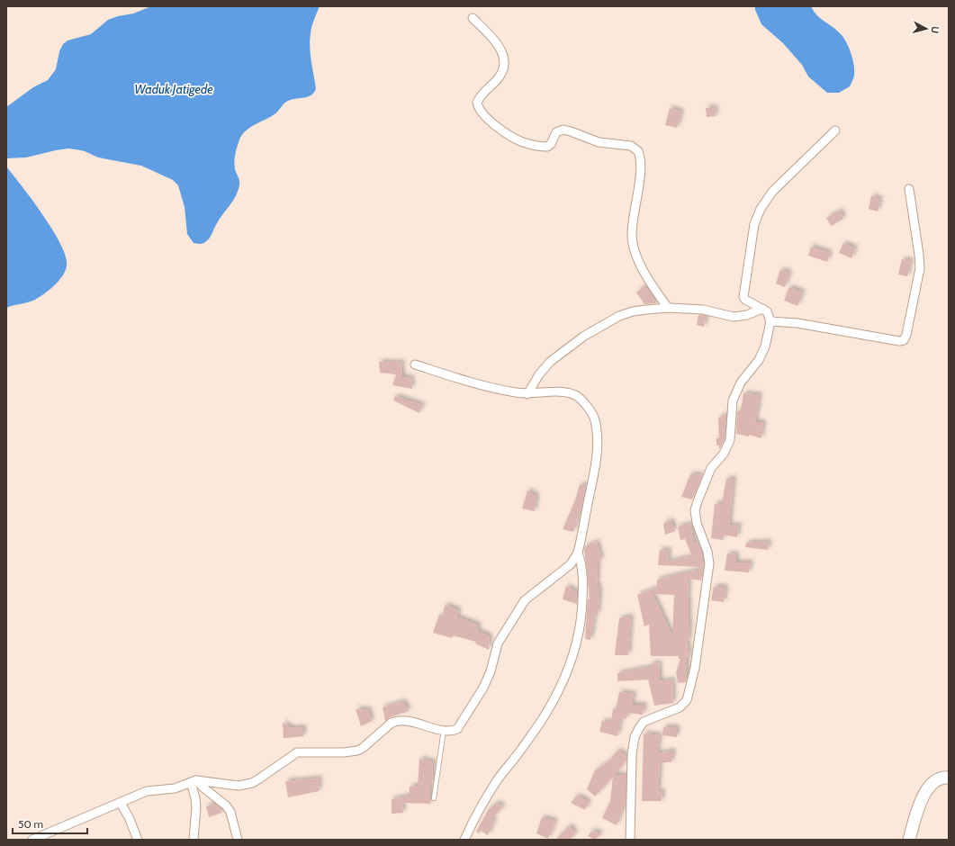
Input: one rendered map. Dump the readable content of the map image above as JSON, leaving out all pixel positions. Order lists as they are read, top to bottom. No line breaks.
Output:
{"water":["Waduk Jatigede"],"scale_bar":"50 m","north":"right"}
